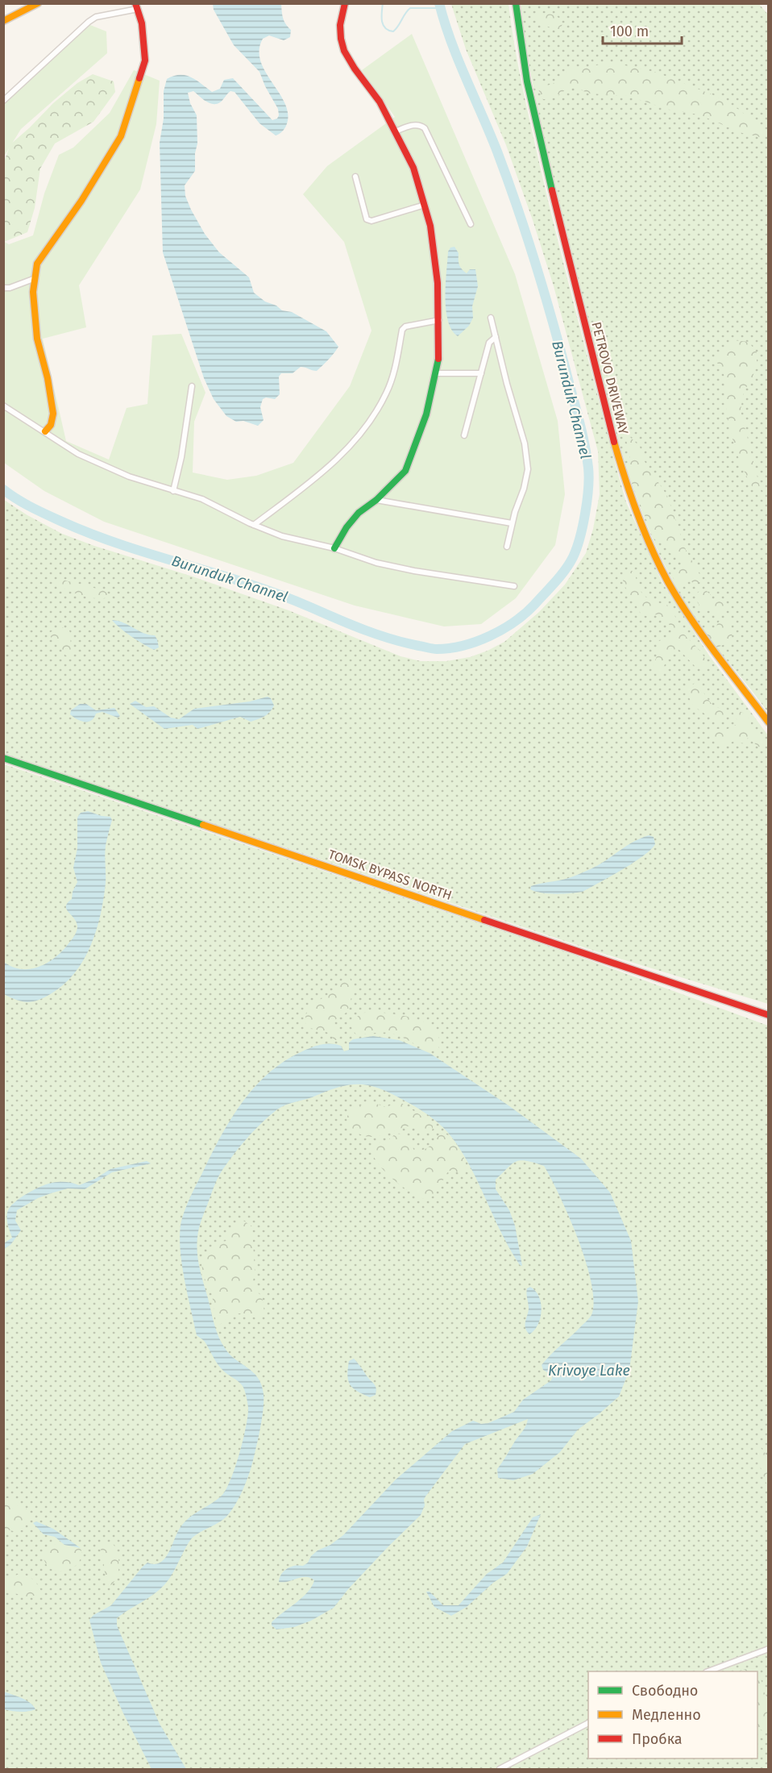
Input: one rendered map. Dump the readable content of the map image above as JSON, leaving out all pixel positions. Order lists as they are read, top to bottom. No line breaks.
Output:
{"streets":{"street":["PETROVO DRIVEWAY","TOMSK BYPASS NORTH"]},"water":["Burunduk Channel","Krivoye Lake"],"legend":["Свободно","Медленно","Пробка"],"scale_bar":"100 m"}
